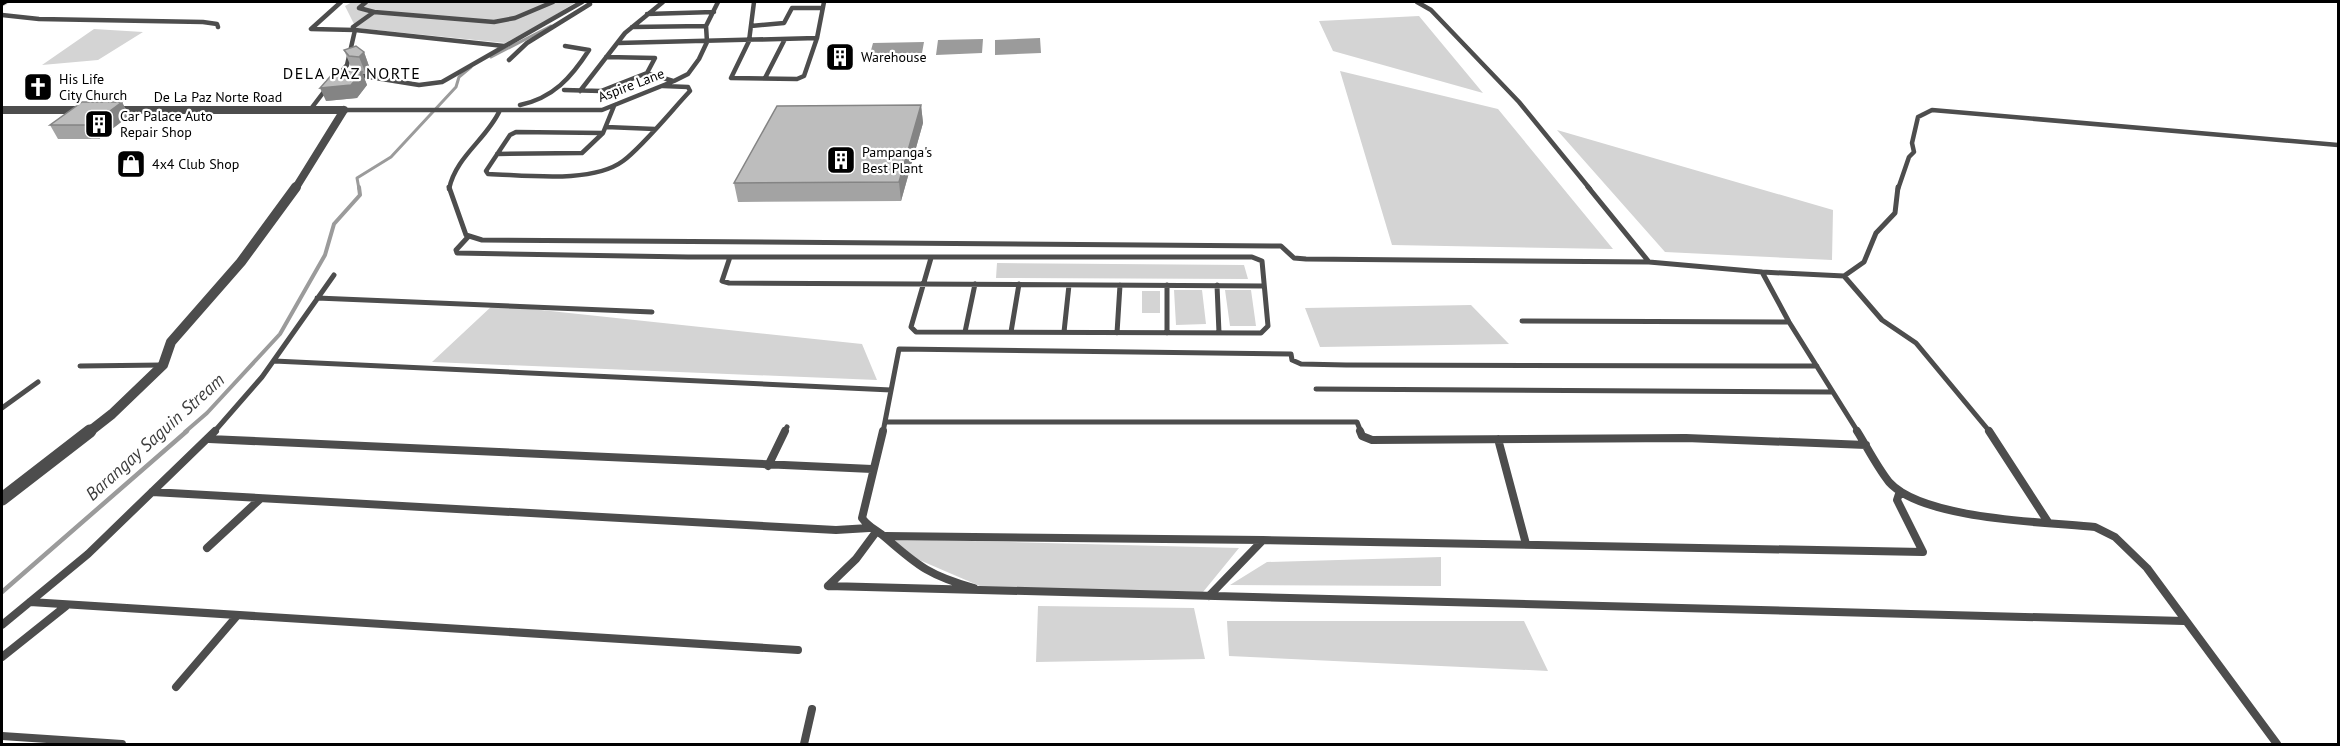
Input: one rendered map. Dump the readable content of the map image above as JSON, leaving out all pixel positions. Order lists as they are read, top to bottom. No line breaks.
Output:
{"streets":{"street":["Aspire Lane","De La Paz Norte Road"]},"crossings":[["Aspire Lane","De La Paz Norte Road"]],"districts":["DELA PAZ NORTE"],"water":["Barangay Saguin Stream"],"places":{"building":["Warehouse","Car Palace Auto Repair Shop","Pampanga's Best Plant"],"church":["His Life City Church"],"shop":["4x4 Club Shop"]}}
